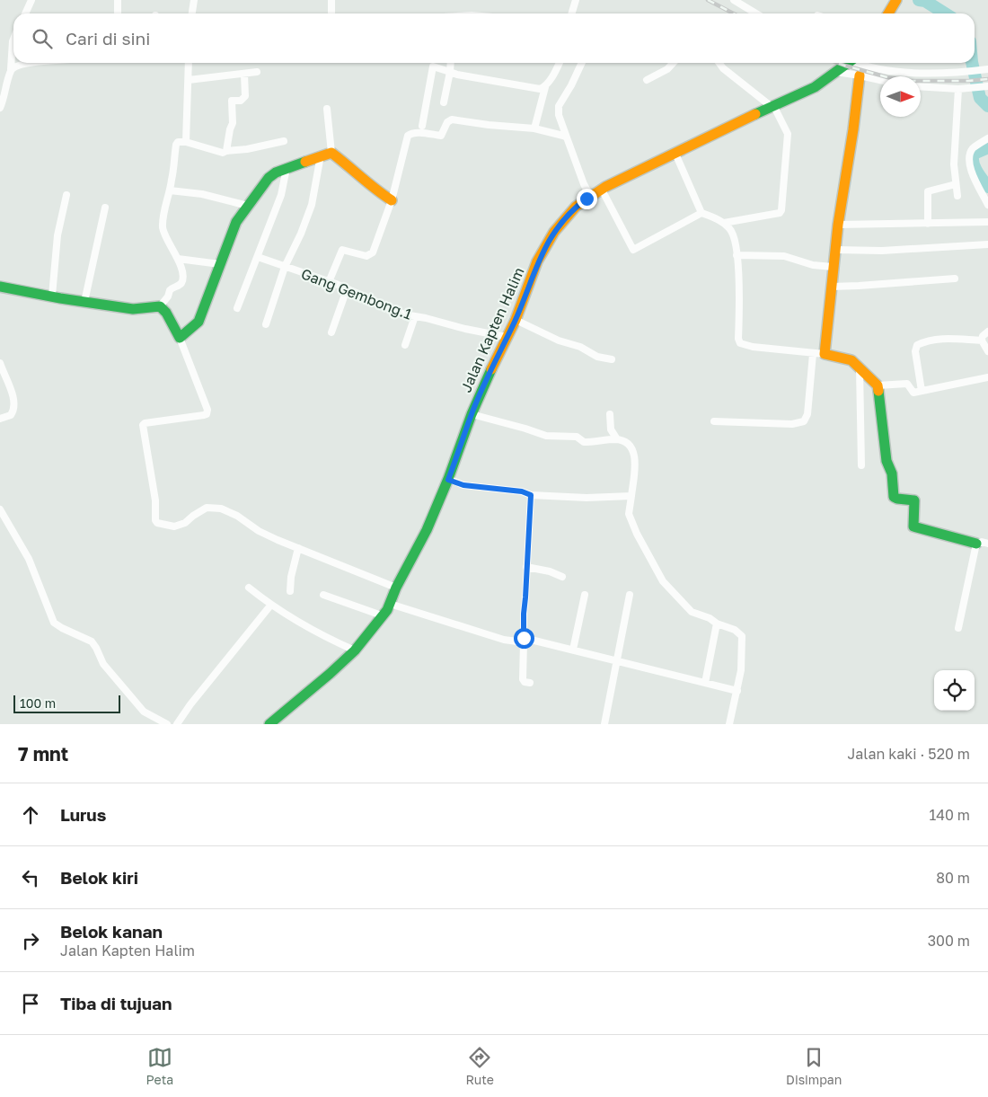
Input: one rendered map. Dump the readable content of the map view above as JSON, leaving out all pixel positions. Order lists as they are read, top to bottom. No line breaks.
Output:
{"streets":{"street":["Gang Gembong.1","Jalan Kapten Halim"]},"crossings":[["Gang Gembong.1","Jalan Kapten Halim"]],"scale_bar":"100 m","north":"right","page":{"search":"Cari di sini","scale":"100 m","heading":["7 mnt","Jalan kaki · 520 m"],"list":[["Lurus","140 m"],["Belok kiri","80 m"],["Belok kanan","Jalan Kapten Halim","300 m"],"Tiba di tujuan"],"nav":["Peta","Rute","Disimpan"]}}
